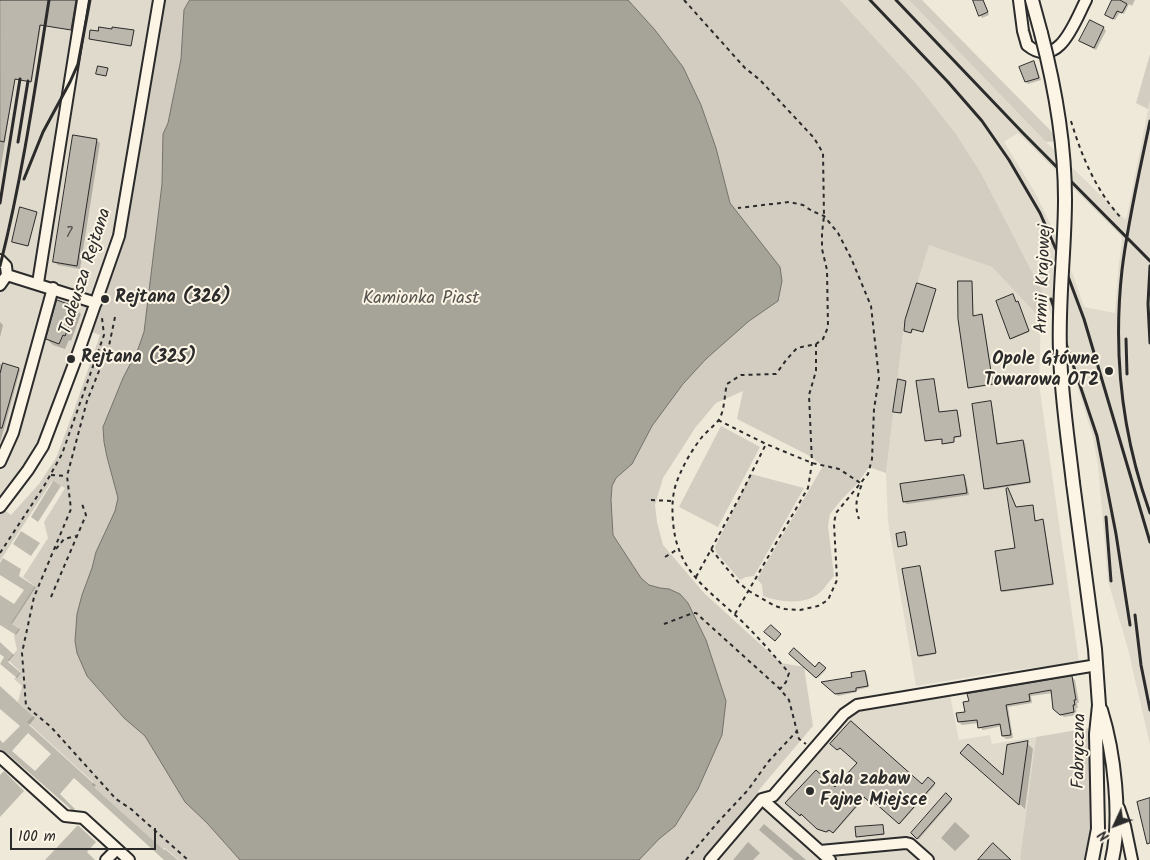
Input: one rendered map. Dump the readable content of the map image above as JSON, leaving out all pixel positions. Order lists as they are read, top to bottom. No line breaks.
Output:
{"streets":{"main road":["Armii Krajowej","Fabryczna"],"street":["Tadeusza Rejtana"]},"crossings":[["Armii Krajowej","Fabryczna"]],"parks":["Kamionka Piast"],"places":["Rejtana (326)","Rejtana (325)","Opole Główne Towarowa OT2","Sala zabaw Fajne Miejsce"],"house_numbers":["7"],"scale_bar":"100 m","north":"bottom left"}
